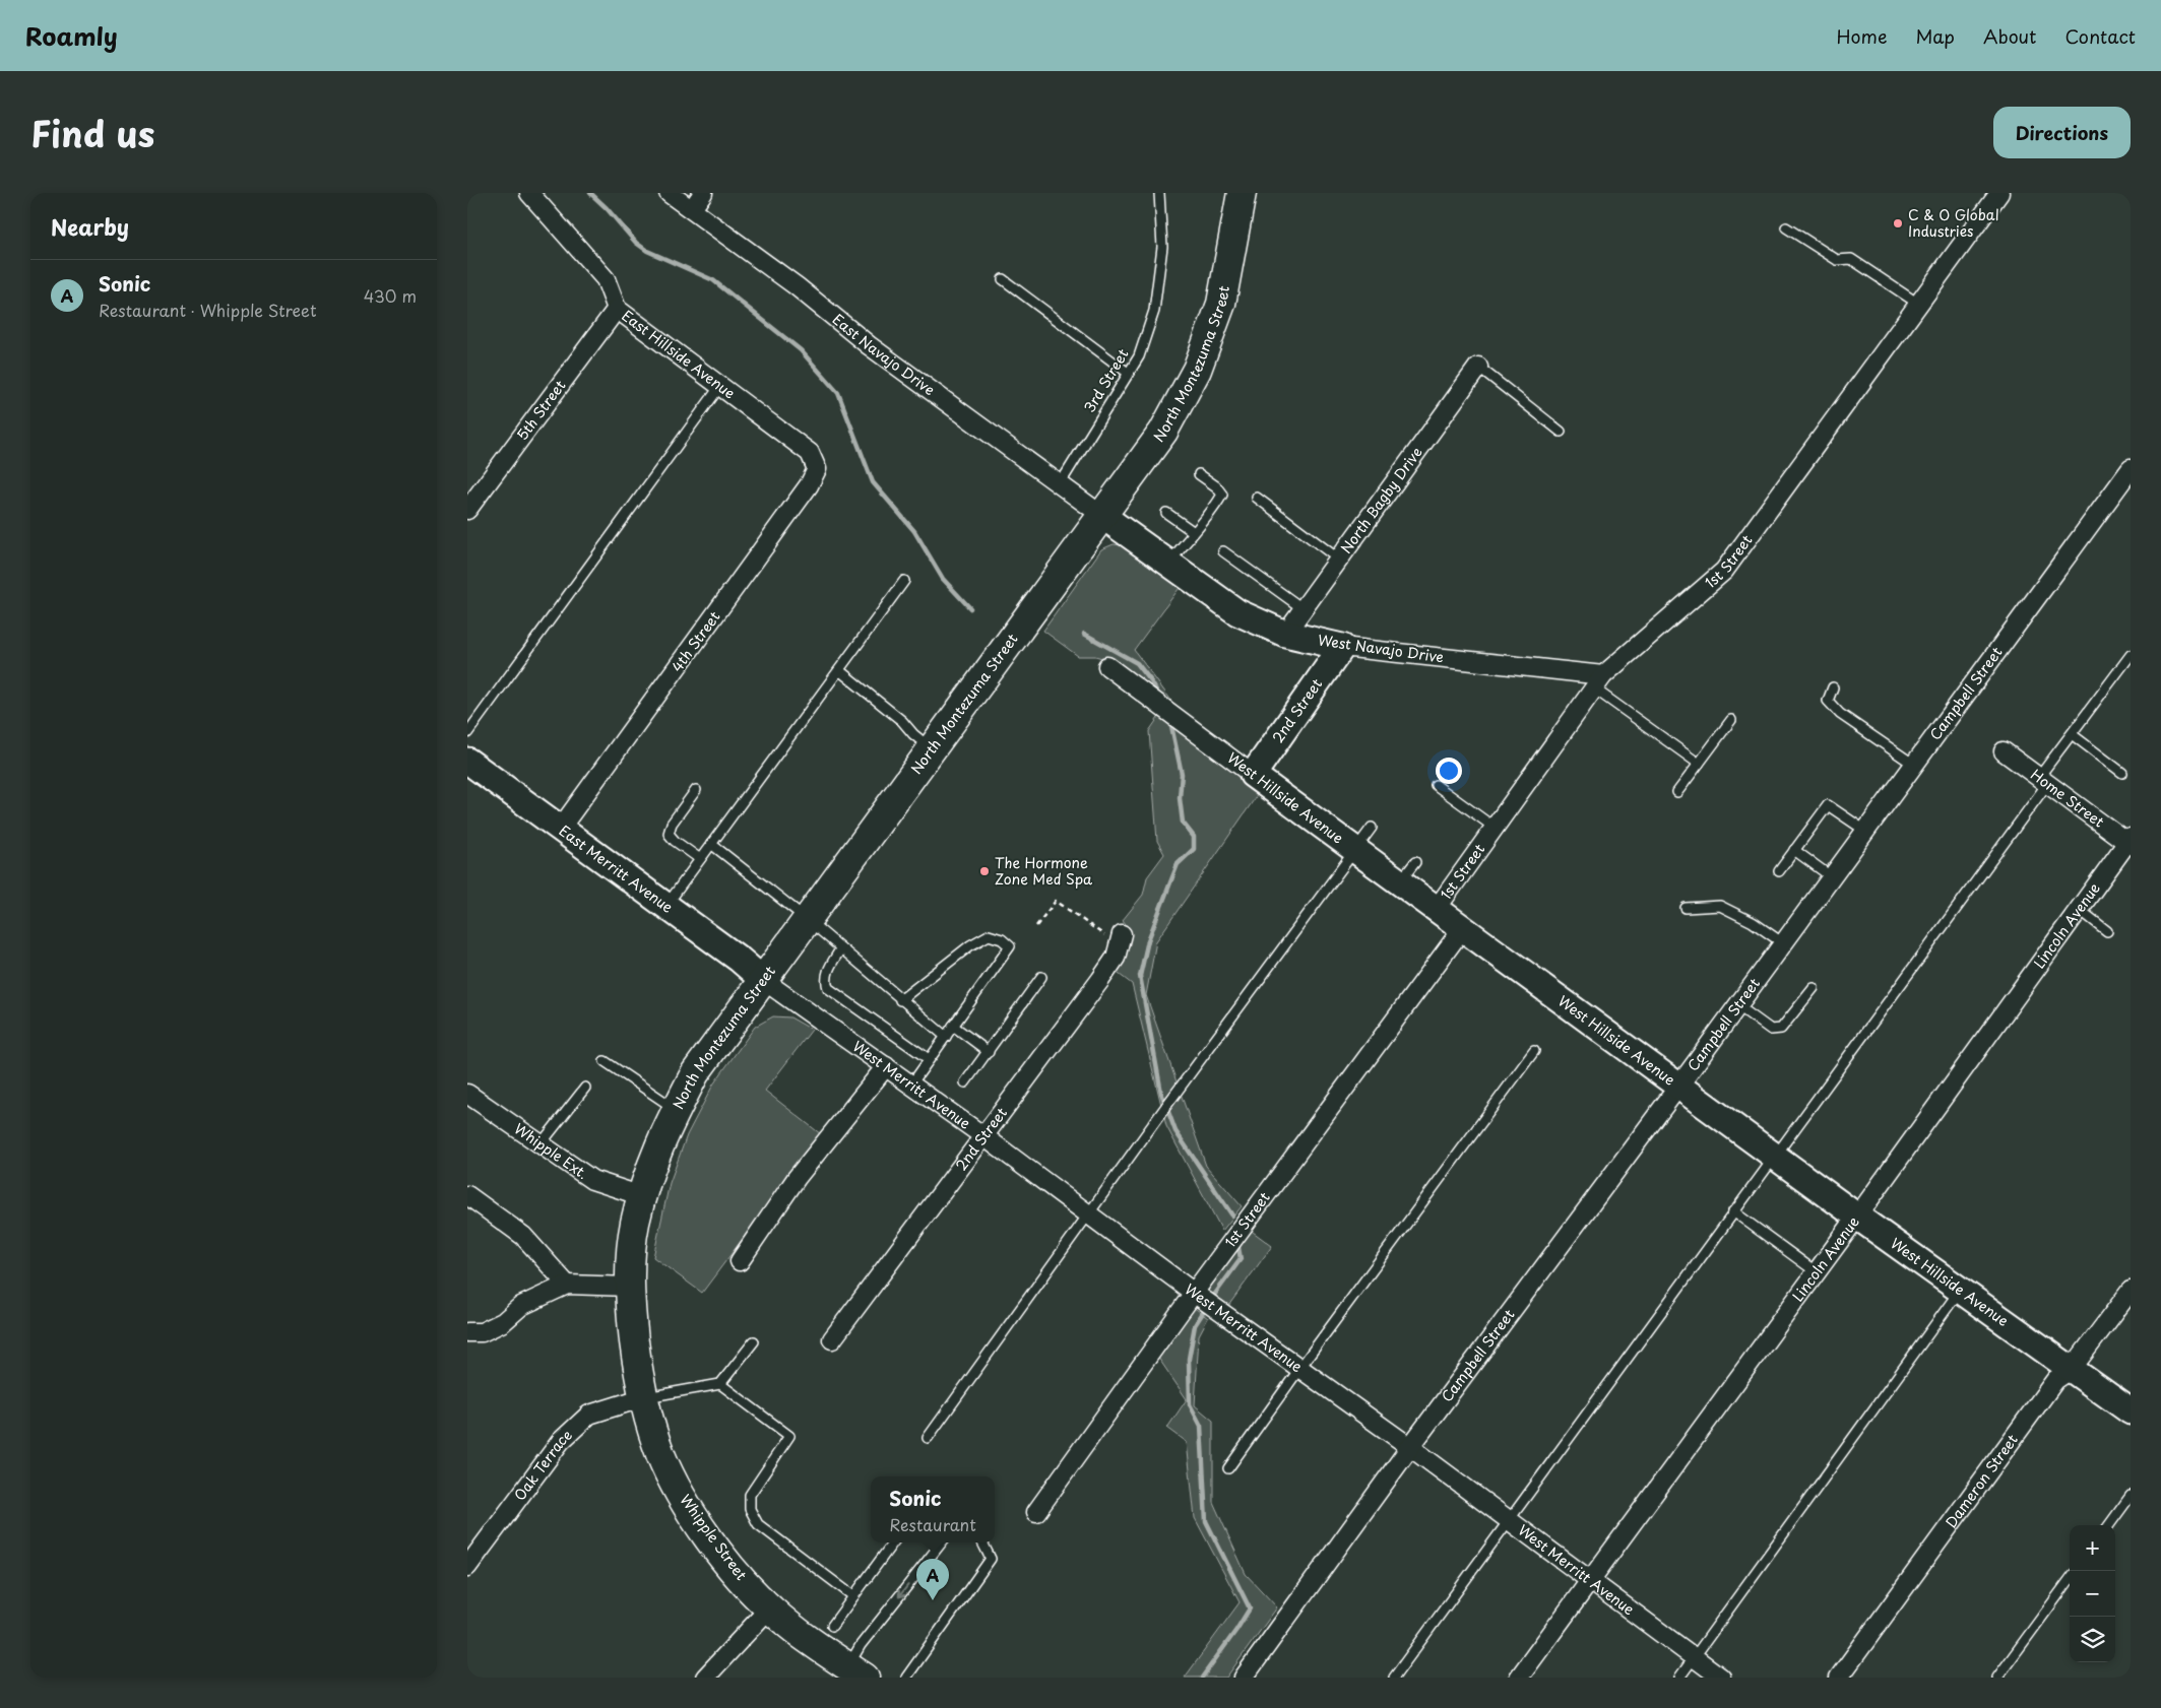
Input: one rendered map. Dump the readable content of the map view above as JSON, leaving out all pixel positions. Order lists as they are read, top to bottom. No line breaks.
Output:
{"streets":{"main road":["North Montezuma Street","Whipple Street"],"street":["East Navajo Drive","East Hillside Avenue","5th Street","North Bagby Drive","1st Street","4th Street","West Navajo Drive","Campbell Street","2nd Street","West Hillside Avenue","Home Street","East Merritt Avenue","Lincoln Avenue","West Merritt Avenue","Whipple Ext.","Oak Terrace","Dameron Street"],"lane":["3rd Street"]},"crossings":[["East Navajo Drive","North Montezuma Street"],["East Navajo Drive","3rd Street"],["East Navajo Drive","West Navajo Drive"],["East Hillside Avenue","5th Street"],["East Hillside Avenue","4th Street"],["North Montezuma Street","West Navajo Drive"],["North Montezuma Street","East Merritt Avenue"],["North Montezuma Street","West Merritt Avenue"],["North Montezuma Street","Whipple Ext."],["North Montezuma Street","Whipple Street"],["North Bagby Drive","West Navajo Drive"],["1st Street","West Navajo Drive"],["1st Street","West Hillside Avenue"],["1st Street","West Merritt Avenue"],["4th Street","East Merritt Avenue"],["West Navajo Drive","2nd Street"],["Campbell Street","West Hillside Avenue"],["Campbell Street","West Merritt Avenue"],["2nd Street","West Hillside Avenue"],["2nd Street","West Merritt Avenue"],["West Hillside Avenue","Lincoln Avenue"],["West Hillside Avenue","Dameron Street"],["Home Street","Lincoln Avenue"],["East Merritt Avenue","West Merritt Avenue"],["Lincoln Avenue","West Merritt Avenue"],["Whipple Ext.","Whipple Street"],["Oak Terrace","Whipple Street"]],"places":["C & O Global Industries","The Hormone Zone Med Spa"],"page":{"header":"Roamly","nav":["Home","Map","About","Contact"],"title":"Find us","buttons":"Directions","heading":"Nearby","list":[{"mark":"A","name":"Sonic","note":"Restaurant · Whipple Street","value":"430 m"}],"popup":["Sonic","Restaurant"],"map_buttons":["+","−"],"pins":"A"}}
